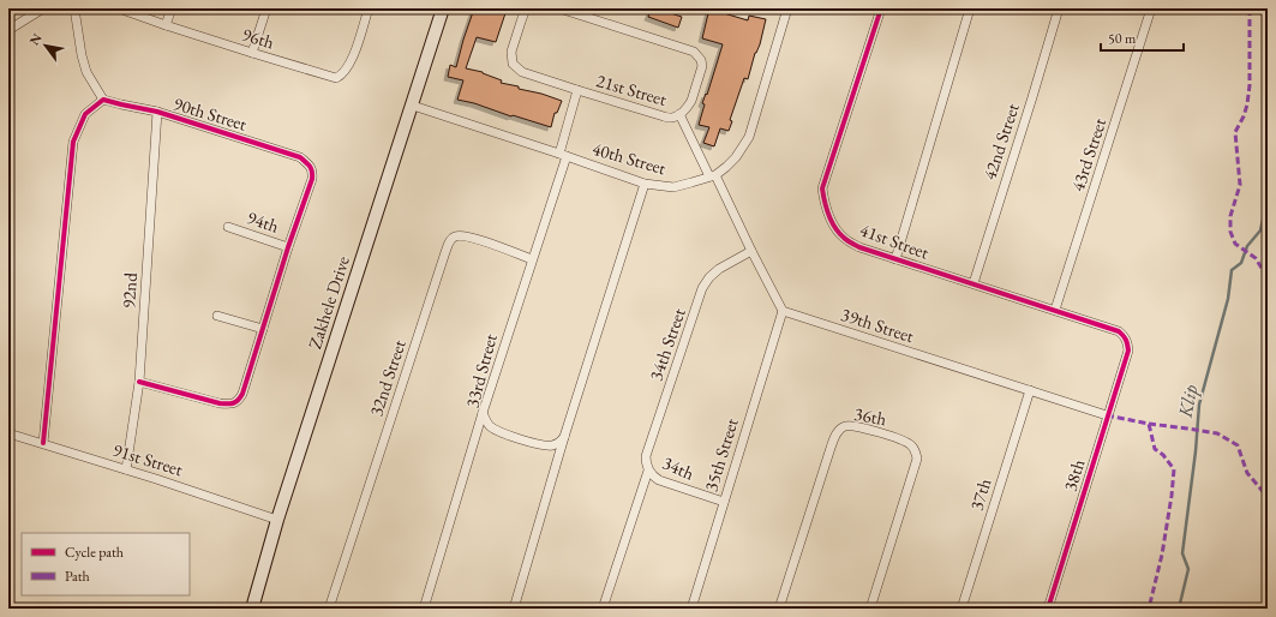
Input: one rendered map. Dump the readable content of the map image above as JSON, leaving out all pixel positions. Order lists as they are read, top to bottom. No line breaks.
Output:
{"streets":{"street":["96th","21st Street","90th Street","42nd Street","43rd Street","40th Street","94th","41st Street","92nd","Zakhele Drive","39th Street","34th Street","33rd Street","32nd Street","36th","35th Street","91st Street","34th","38th","37th"]},"crossings":[["21st Street","33rd Street"],["90th Street","94th"],["90th Street","92nd"],["42nd Street","41st Street"],["43rd Street","41st Street"],["40th Street","Zakhele Drive"],["40th Street","33rd Street"],["41st Street","38th"],["92nd","91st Street"],["Zakhele Drive","91st Street"],["39th Street","35th Street"],["39th Street","38th"],["39th Street","37th"],["34th Street","34th"],["33rd Street","32nd Street"],["35th Street","34th"]],"water":["Klip"],"legend":["Cycle path","Path"],"scale_bar":"50 m","north":"top left"}
